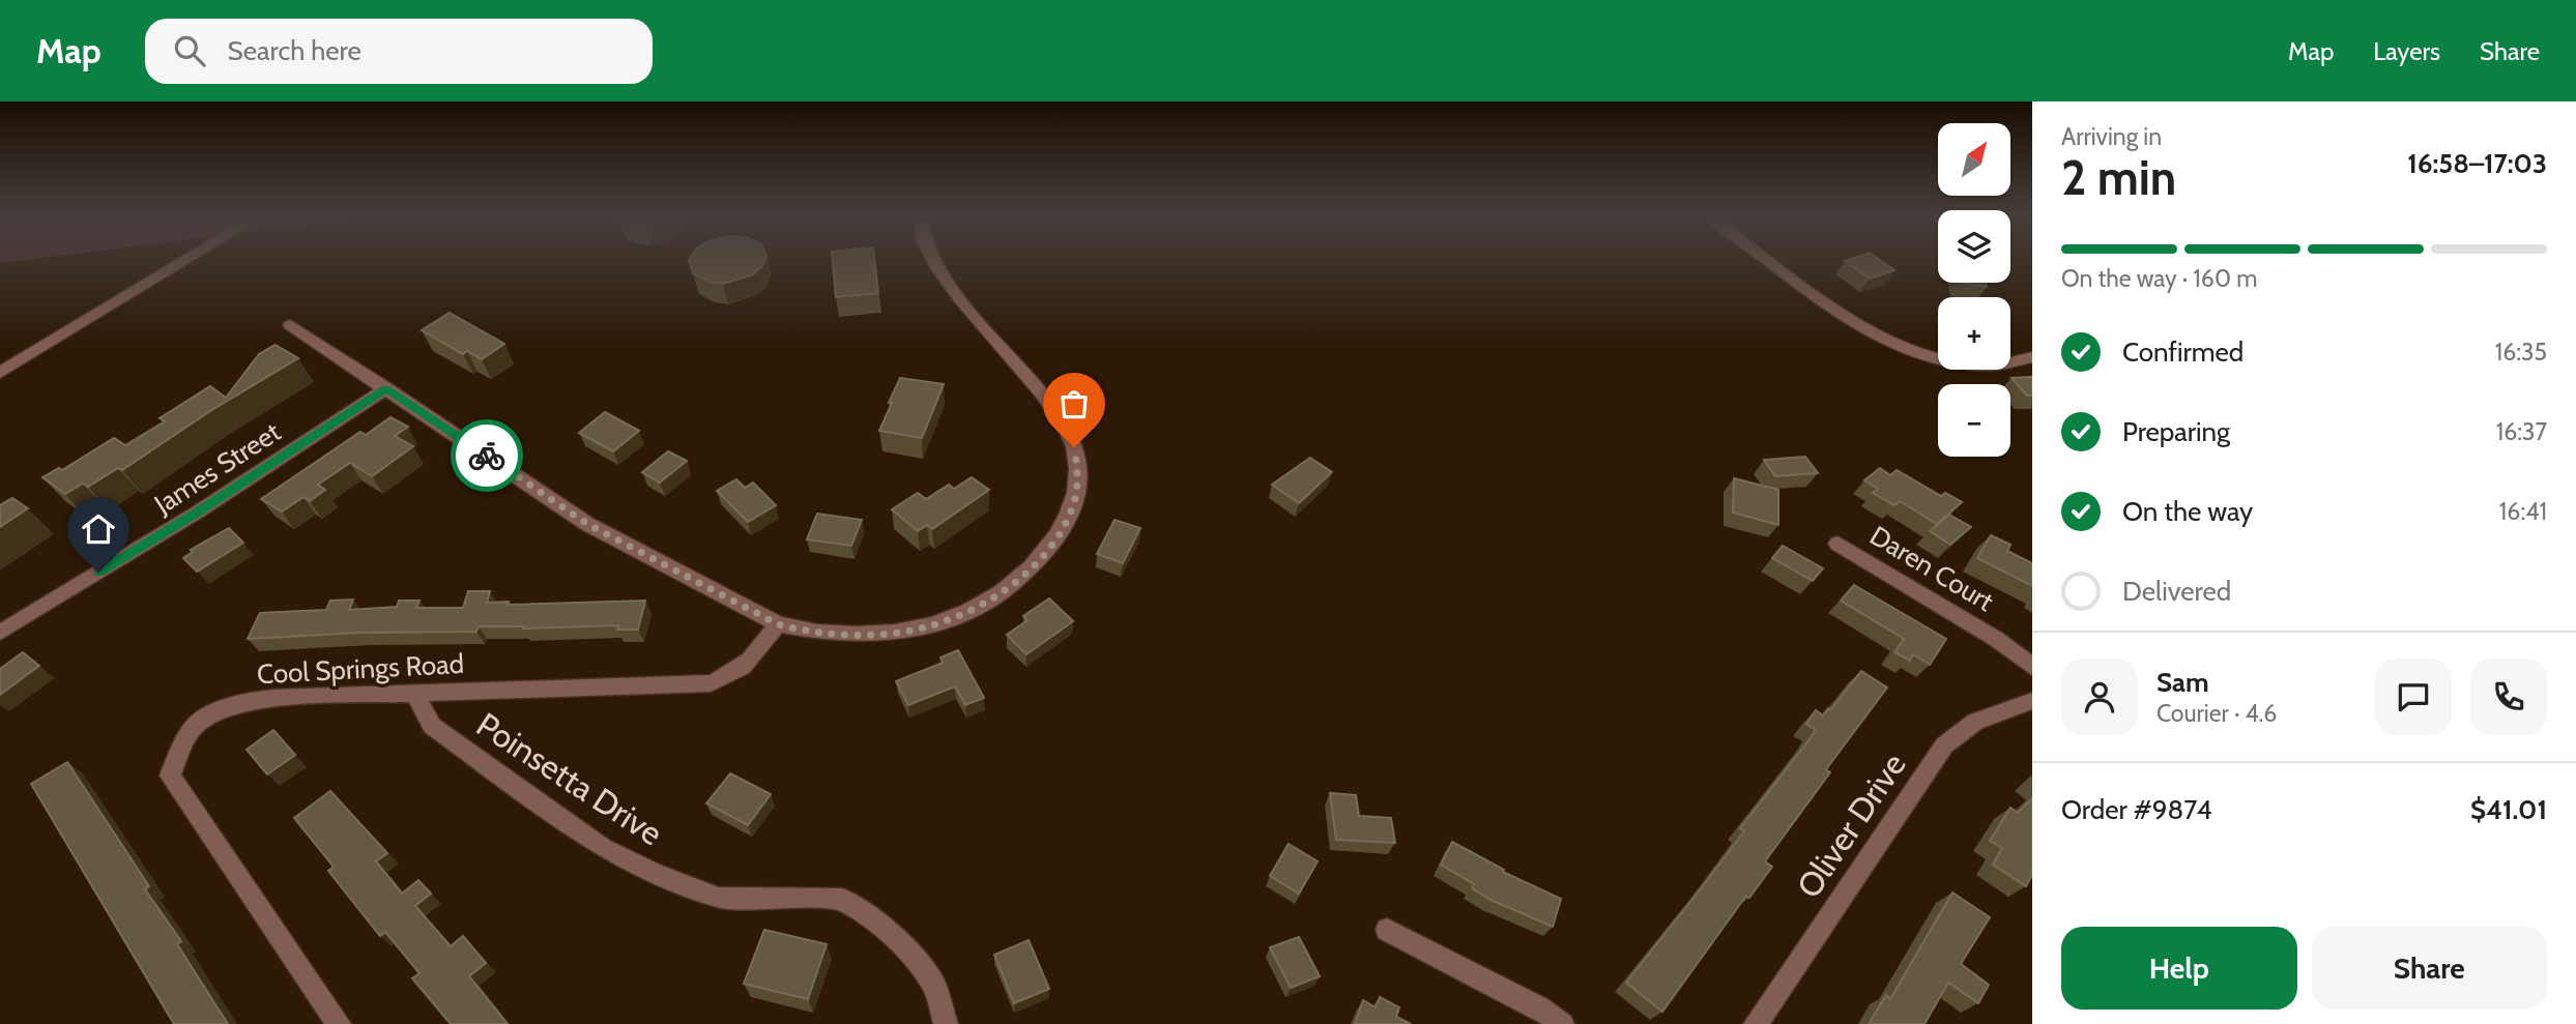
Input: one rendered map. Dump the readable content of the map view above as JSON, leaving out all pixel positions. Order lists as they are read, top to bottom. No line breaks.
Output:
{"streets":{"street":["James Street","Daren Court","Cool Springs Road","Poinsetta Drive","Oliver Drive"]},"crossings":[["Cool Springs Road","Poinsetta Drive"]],"north":"top right","page":{"header":"Map","search":"Search here","nav":["Map","Layers","Share"],"heading":["2 min","Arriving in","16:58–17:03"],"panel":["Sam","Courier · 4.6","Order #9874","$41.01"],"map_buttons":["+","−"],"bar":"On the way · 160 m","list":[["Confirmed","16:35"],["Preparing","16:37"],["On the way","16:41"],"Delivered"],"buttons":["Help","Share"]}}
